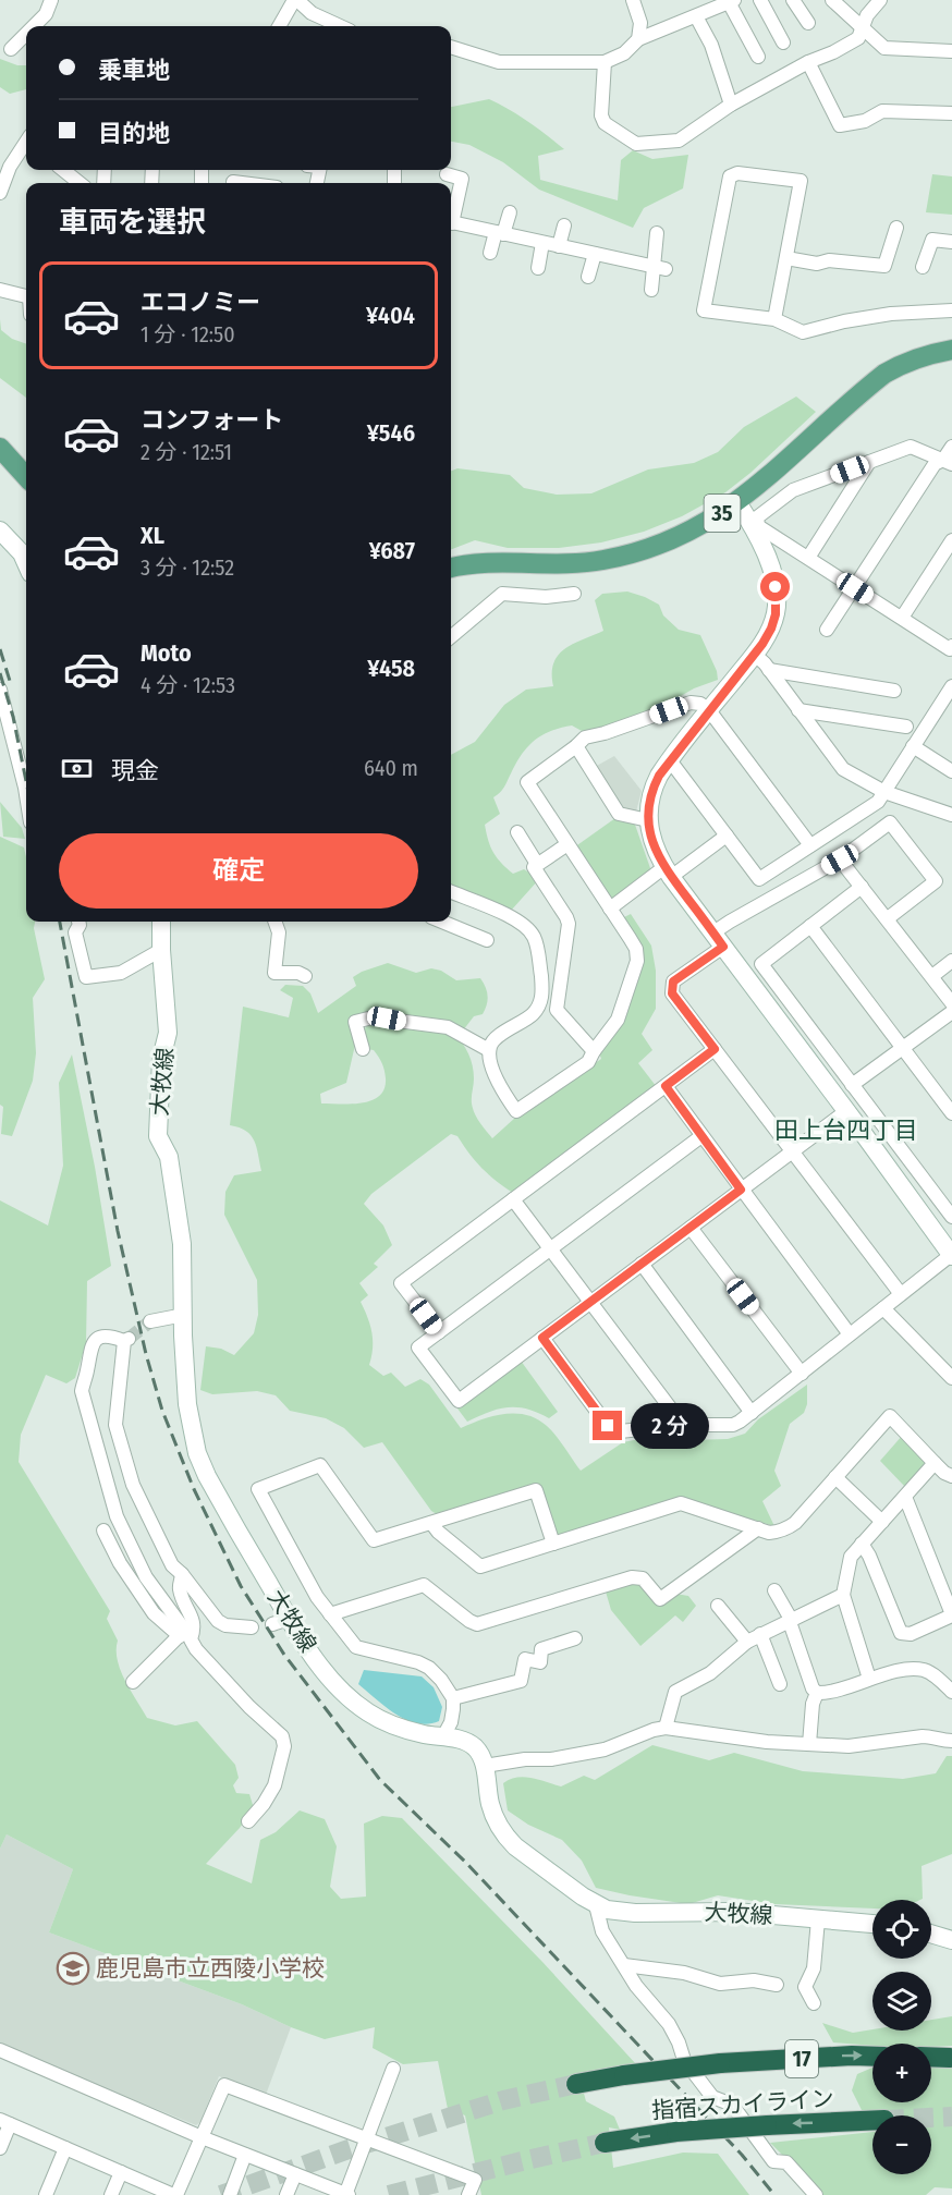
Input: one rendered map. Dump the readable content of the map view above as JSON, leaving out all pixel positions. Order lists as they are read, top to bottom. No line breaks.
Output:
{"streets":{"highway":["17","指宿スカイライン"],"main road":["35"],"street":["大牧線"]},"districts":["田上台四丁目"],"places":{"school or university":["鹿児島市立西陵小学校"]},"page":{"banner":["乗車地","目的地"],"heading":"車両を選択","list":[{"name":"エコノミー","note":"1 分 · 12:50","value":"¥404"},{"name":"コンフォート","note":"2 分 · 12:51","value":"¥546"},{"name":"XL","note":"3 分 · 12:52","value":"¥687"},{"name":"Moto","note":"4 分 · 12:53","value":"¥458"}],"pay":["現金","640 m"],"buttons":"確定","bubble":"2 分","map_buttons":["+","−"]}}
